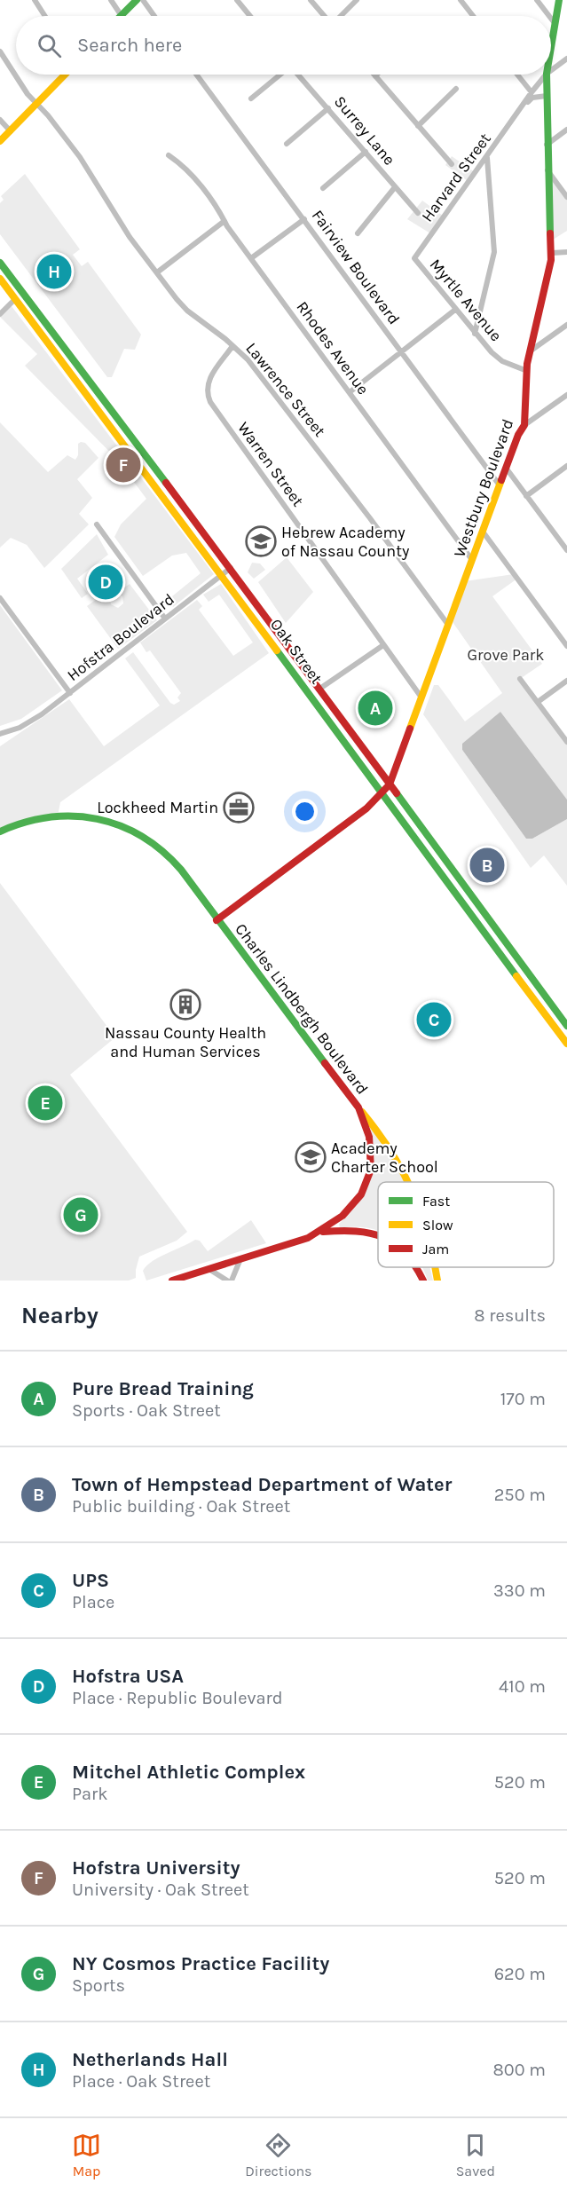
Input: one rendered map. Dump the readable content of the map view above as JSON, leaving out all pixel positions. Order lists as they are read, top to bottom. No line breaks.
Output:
{"streets":{"street":["Surrey Lane","Harvard Street","Fairview Boulevard","Myrtle Avenue","Rhodes Avenue","Lawrence Street","Warren Street","Westbury Boulevard","Hofstra Boulevard","Oak Street","Charles Lindbergh Boulevard"]},"crossings":[["Harvard Street","Myrtle Avenue"],["Harvard Street","Westbury Boulevard"],["Fairview Boulevard","Westbury Boulevard"],["Myrtle Avenue","Westbury Boulevard"],["Rhodes Avenue","Westbury Boulevard"],["Lawrence Street","Warren Street"],["Lawrence Street","Westbury Boulevard"],["Warren Street","Westbury Boulevard"],["Westbury Boulevard","Oak Street"],["Hofstra Boulevard","Oak Street"]],"parks":["Grove Park"],"places":{"school or university":["Hebrew Academy of Nassau County","Academy Charter School"],"office":["Lockheed Martin"],"building":["Nassau County Health and Human Services"]},"legend":["Fast","Slow","Jam"],"page":{"search":"Search here","pins":["H","F","D","A","B","C","E","G"],"heading":["Nearby","8 results"],"list":[{"mark":"A","name":"Pure Bread Training","note":"Sports · Oak Street","value":"170 m"},{"mark":"B","name":"Town of Hempstead Department of Water","note":"Public building · Oak Street","value":"250 m"},{"mark":"C","name":"UPS","note":"Place","value":"330 m"},{"mark":"D","name":"Hofstra USA","note":"Place · Republic Boulevard","value":"410 m"},{"mark":"E","name":"Mitchel Athletic Complex","note":"Park","value":"520 m"},{"mark":"F","name":"Hofstra University","note":"University · Oak Street","value":"520 m"},{"mark":"G","name":"NY Cosmos Practice Facility","note":"Sports","value":"620 m"},{"mark":"H","name":"Netherlands Hall","note":"Place · Oak Street","value":"800 m"}],"nav":["Map","Directions","Saved"]}}
